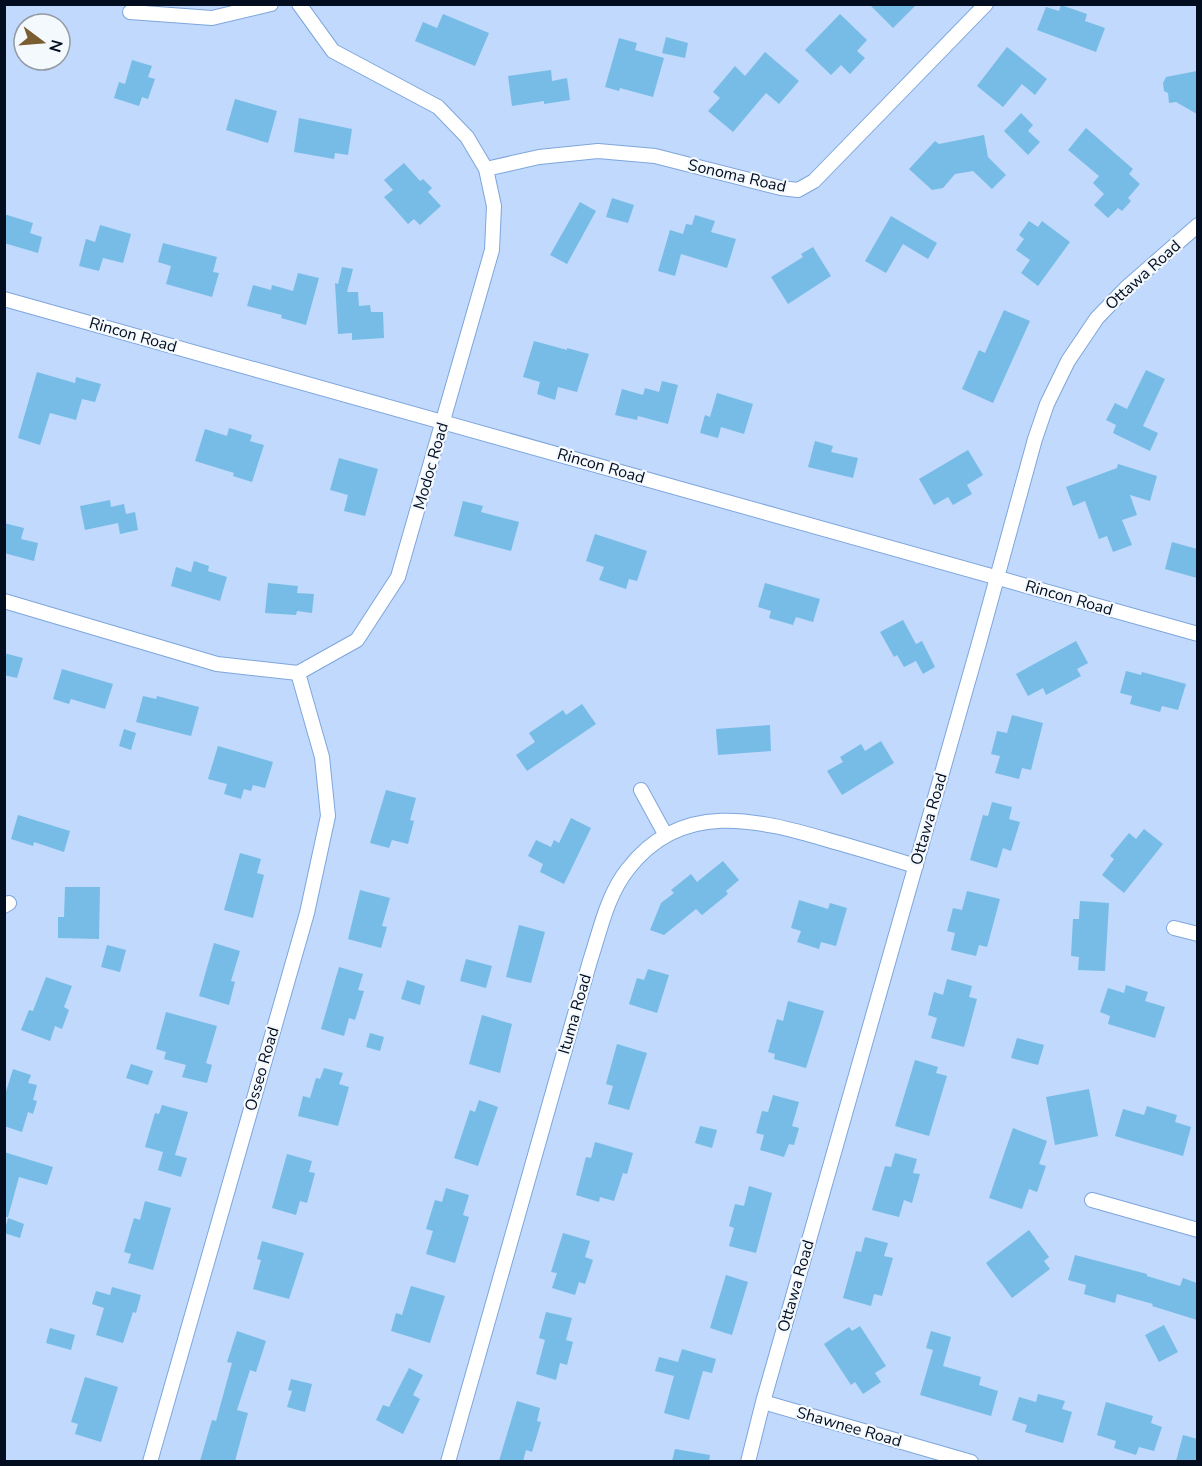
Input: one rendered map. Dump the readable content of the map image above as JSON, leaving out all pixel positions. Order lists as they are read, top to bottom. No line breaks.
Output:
{"streets":{"street":["Sonoma Road","Ottawa Road","Rincon Road","Modoc Road","Ituma Road","Osseo Road","Shawnee Road"]},"crossings":[["Sonoma Road","Modoc Road"],["Ottawa Road","Rincon Road"],["Ottawa Road","Ituma Road"],["Ottawa Road","Shawnee Road"],["Rincon Road","Modoc Road"],["Modoc Road","Osseo Road"]],"north":"right"}
